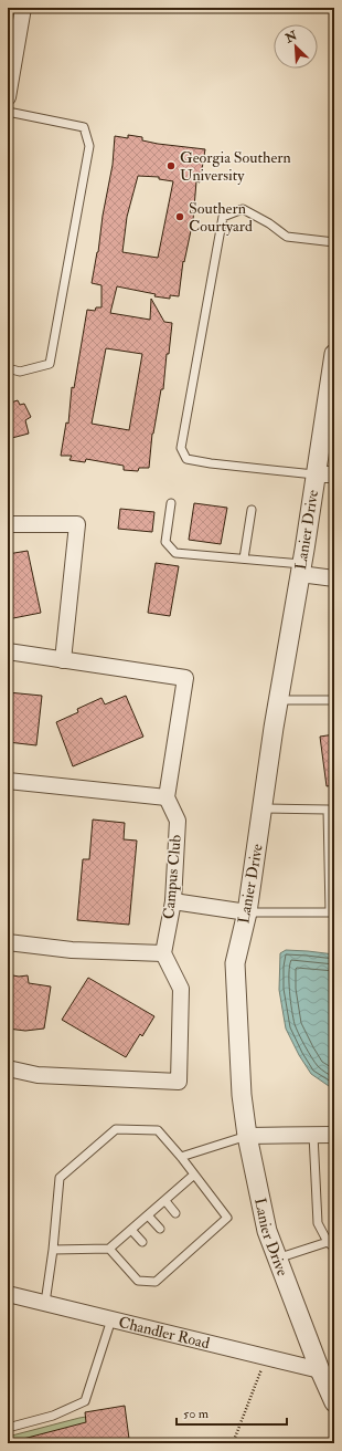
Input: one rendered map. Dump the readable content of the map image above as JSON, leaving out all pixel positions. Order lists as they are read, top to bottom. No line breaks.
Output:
{"streets":{"street":["Lanier Drive","Campus Club","Chandler Road"]},"crossings":[["Lanier Drive","Chandler Road"]],"places":["Georgia Southern University","Southern Courtyard"],"scale_bar":"50 m","north":"top left"}
